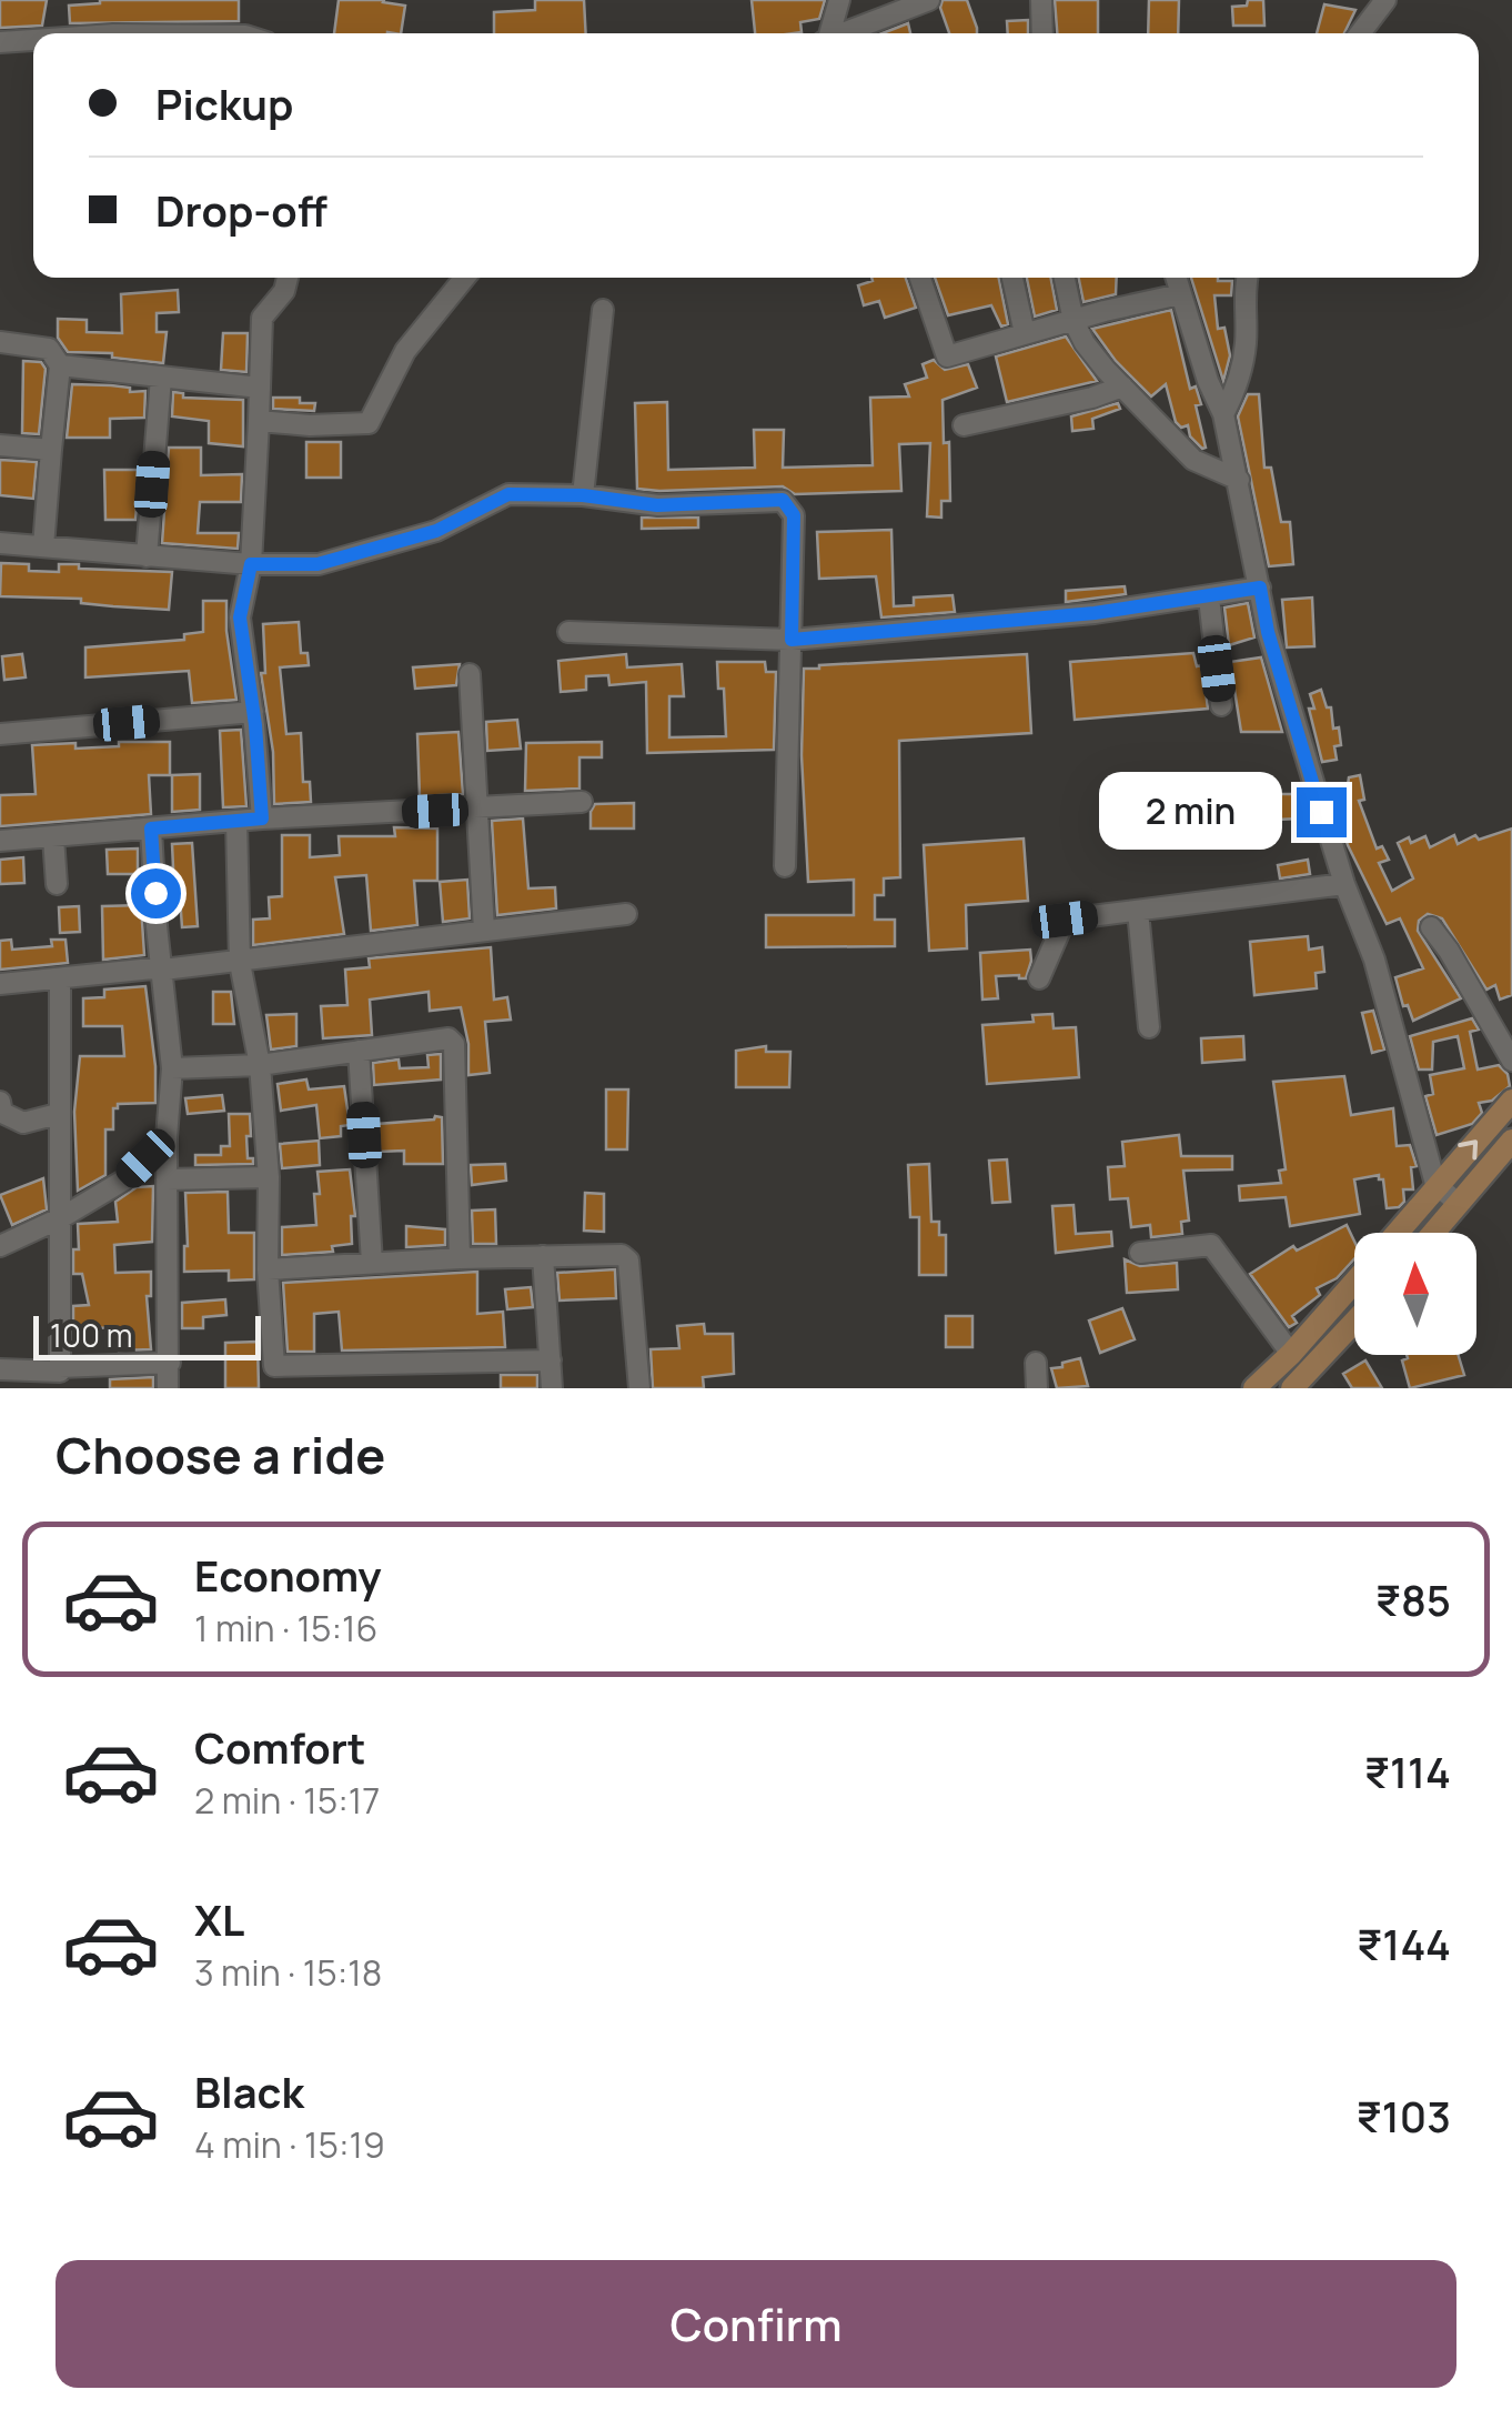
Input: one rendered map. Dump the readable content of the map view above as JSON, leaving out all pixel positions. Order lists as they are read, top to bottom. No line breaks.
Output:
{"scale_bar":"100 m","north":"top","page":{"banner":["Pickup","Drop-off"],"bubble":"2 min","scale":"100 m","heading":"Choose a ride","list":[{"name":"Economy","note":"1 min · 15:16","value":"₹85"},{"name":"Comfort","note":"2 min · 15:17","value":"₹114"},{"name":"XL","note":"3 min · 15:18","value":"₹144"},{"name":"Black","note":"4 min · 15:19","value":"₹103"}],"buttons":"Confirm"}}
